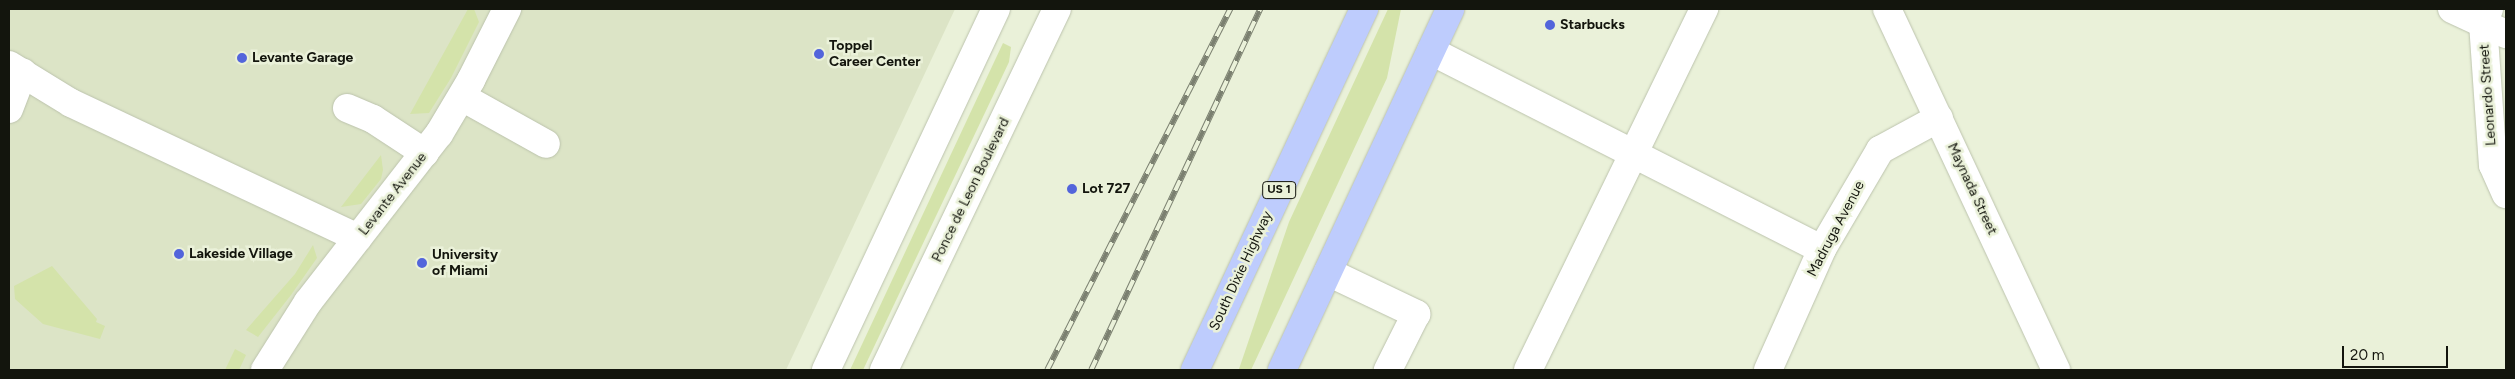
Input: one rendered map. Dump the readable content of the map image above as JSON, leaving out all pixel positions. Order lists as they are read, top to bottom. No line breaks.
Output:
{"streets":{"highway":["US 1","South Dixie Highway"],"street":["Leonardo Street","Maynada Street","Ponce de Leon Boulevard","Levante Avenue","Madruga Avenue"]},"crossings":[["Maynada Street","Madruga Avenue"]],"places":["Starbucks","Toppel Career Center","Levante Garage","Lot 727","Lakeside Village","University of Miami"],"scale_bar":"20 m"}
